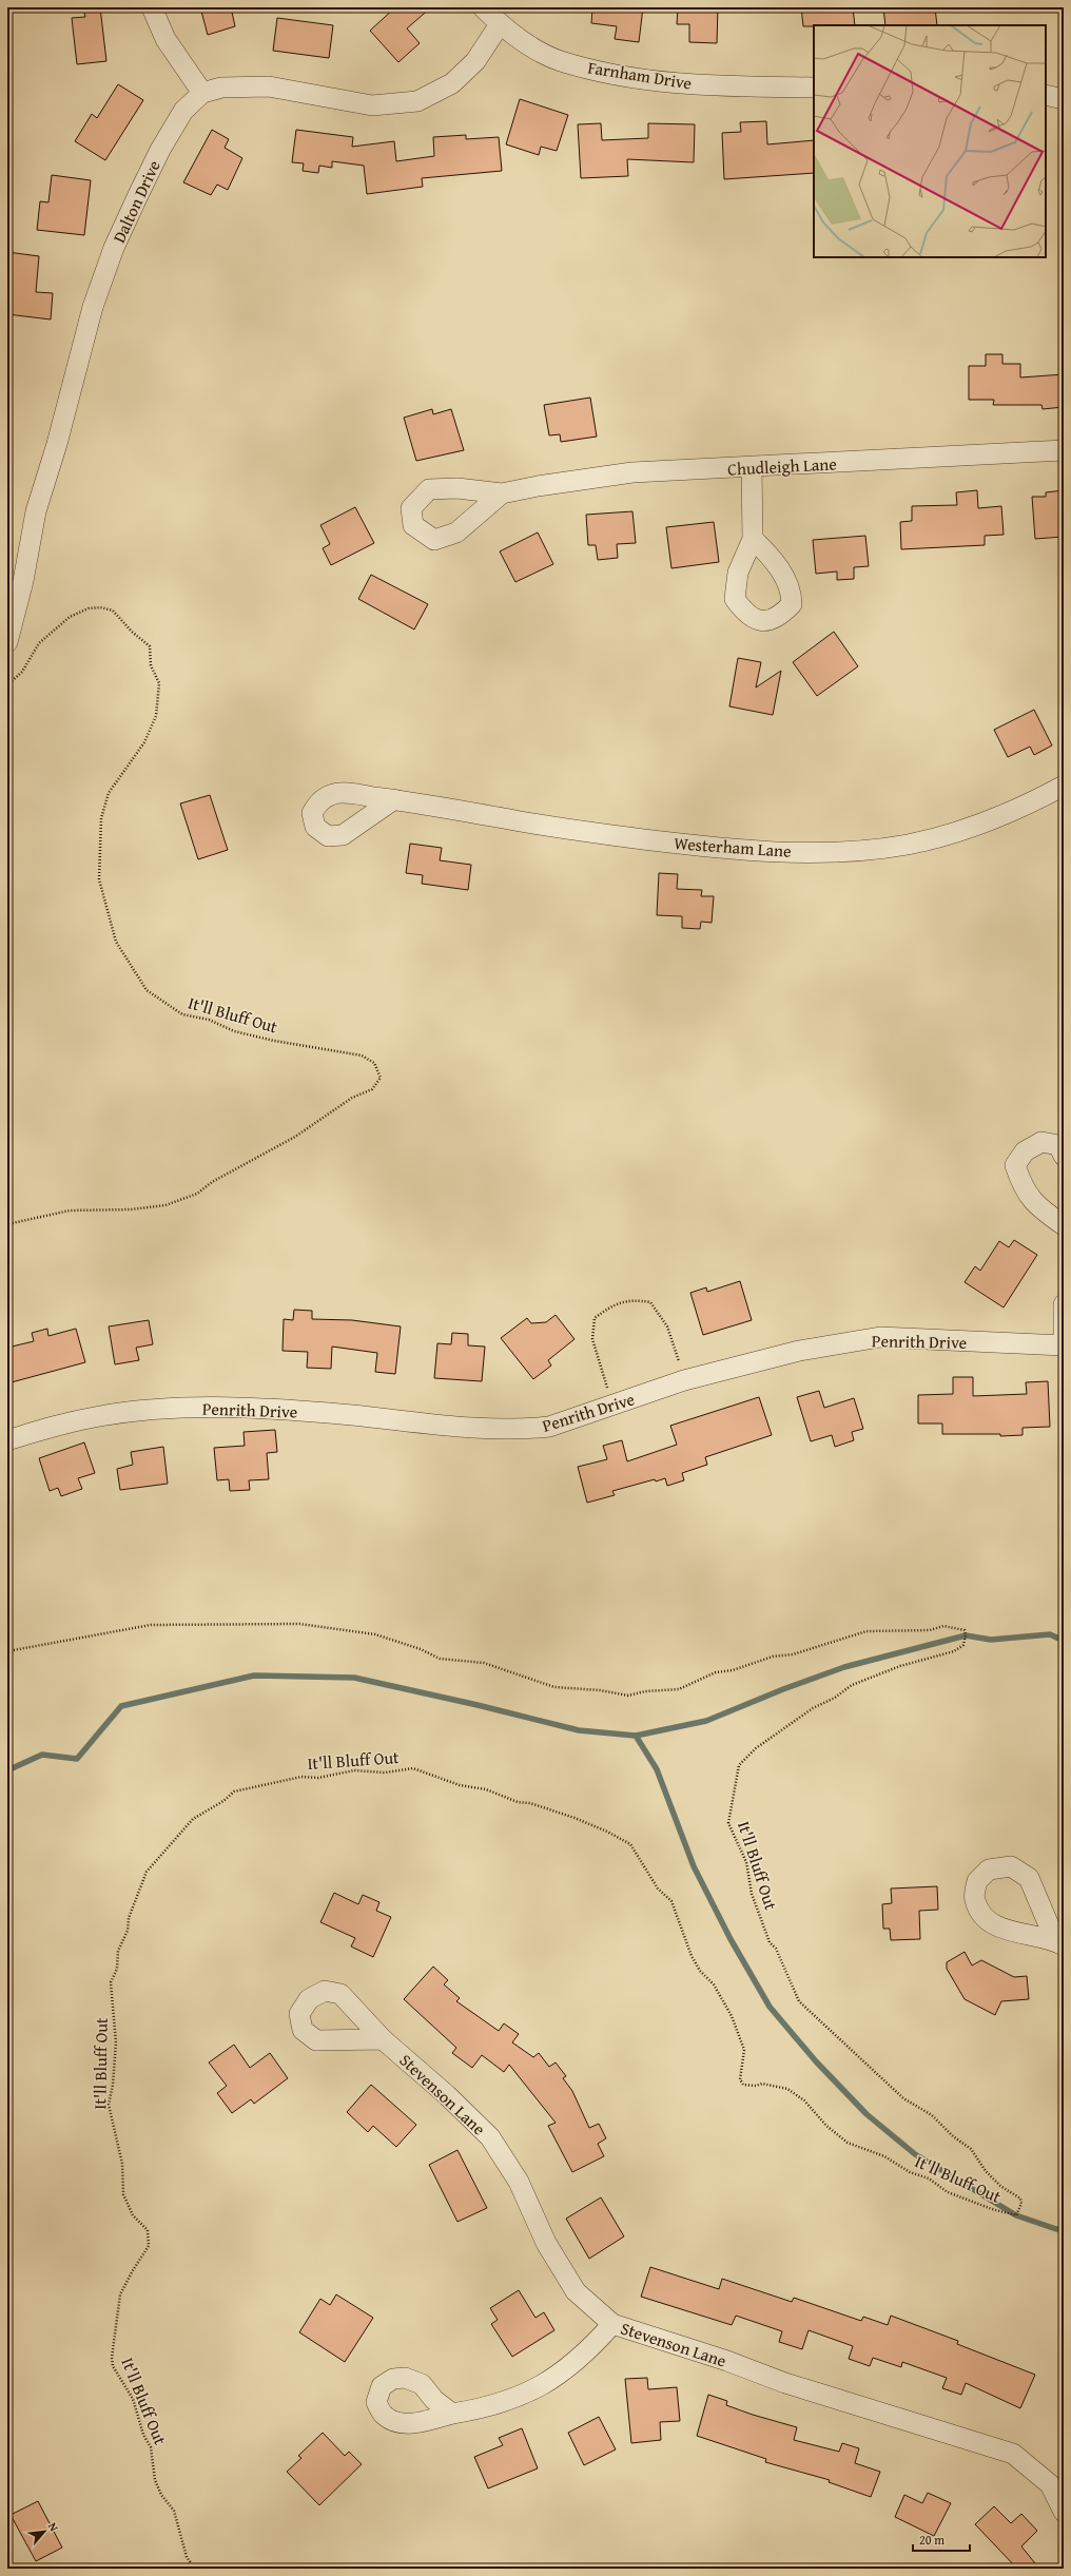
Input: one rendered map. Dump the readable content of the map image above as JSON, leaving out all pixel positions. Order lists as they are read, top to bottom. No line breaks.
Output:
{"streets":{"street":["Farnham Drive","Dalton Drive","Chudleigh Lane","Westerham Lane","Penrith Drive","Stevenson Lane"],"path":["It'll Bluff Out"]},"scale_bar":"20 m","north":"top right"}
